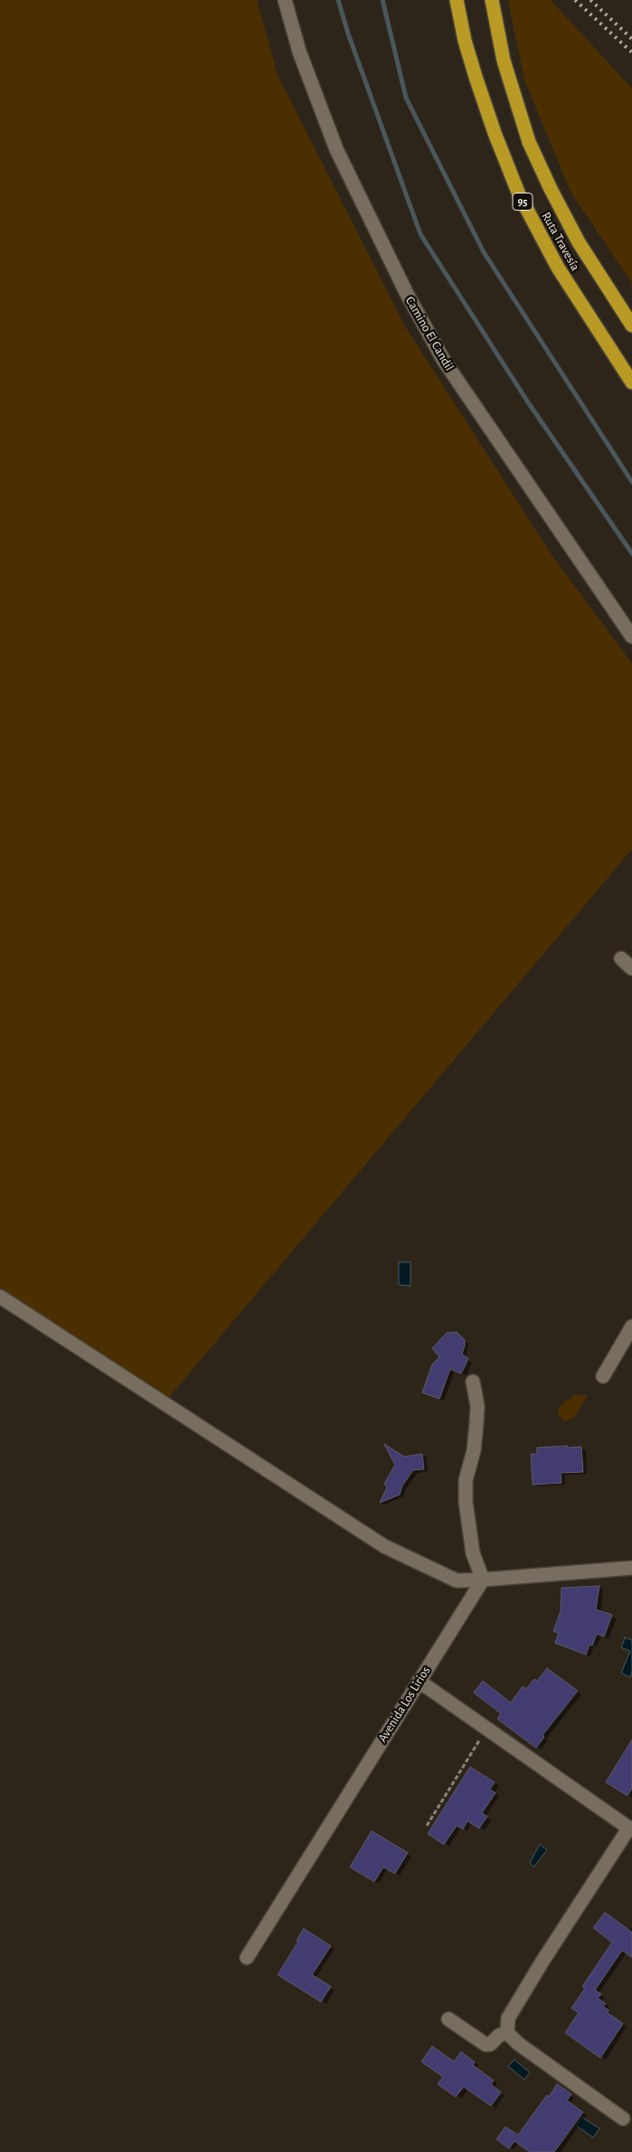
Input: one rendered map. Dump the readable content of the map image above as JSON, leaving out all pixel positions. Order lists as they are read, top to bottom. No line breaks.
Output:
{"streets":{"highway":["95","Ruta Travesía"],"street":["Camino El Candil","Avenida Los Lirios"]}}
